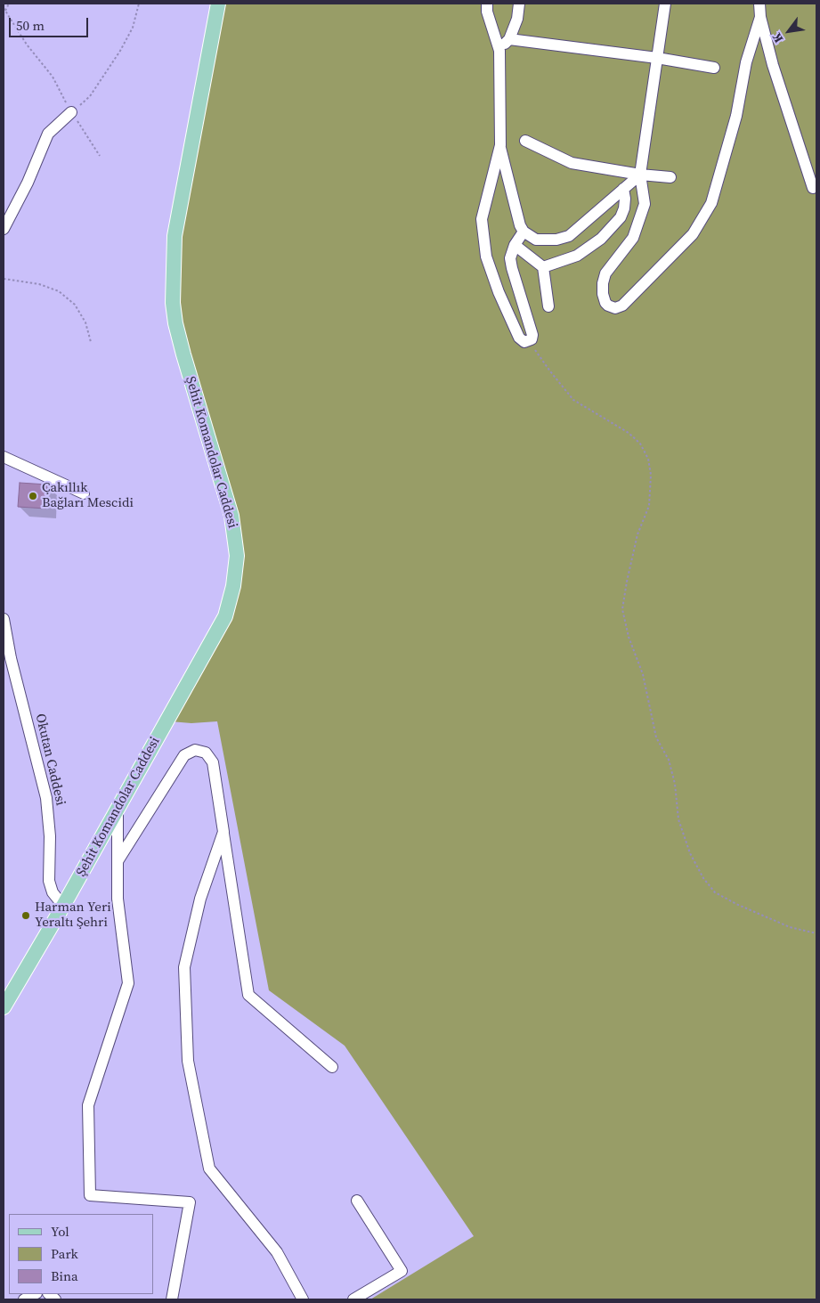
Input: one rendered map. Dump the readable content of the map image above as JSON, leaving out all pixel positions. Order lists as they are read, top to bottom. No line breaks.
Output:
{"streets":{"main road":["Şehit Komandolar Caddesi"],"street":["Okutan Caddesi"]},"crossings":[["Şehit Komandolar Caddesi","Okutan Caddesi"]],"places":["Çakıllık Bağları Mescidi","Harman Yeri Yeraltı Şehri"],"legend":["Yol","Park","Bina"],"scale_bar":"50 m","north":"bottom left"}
